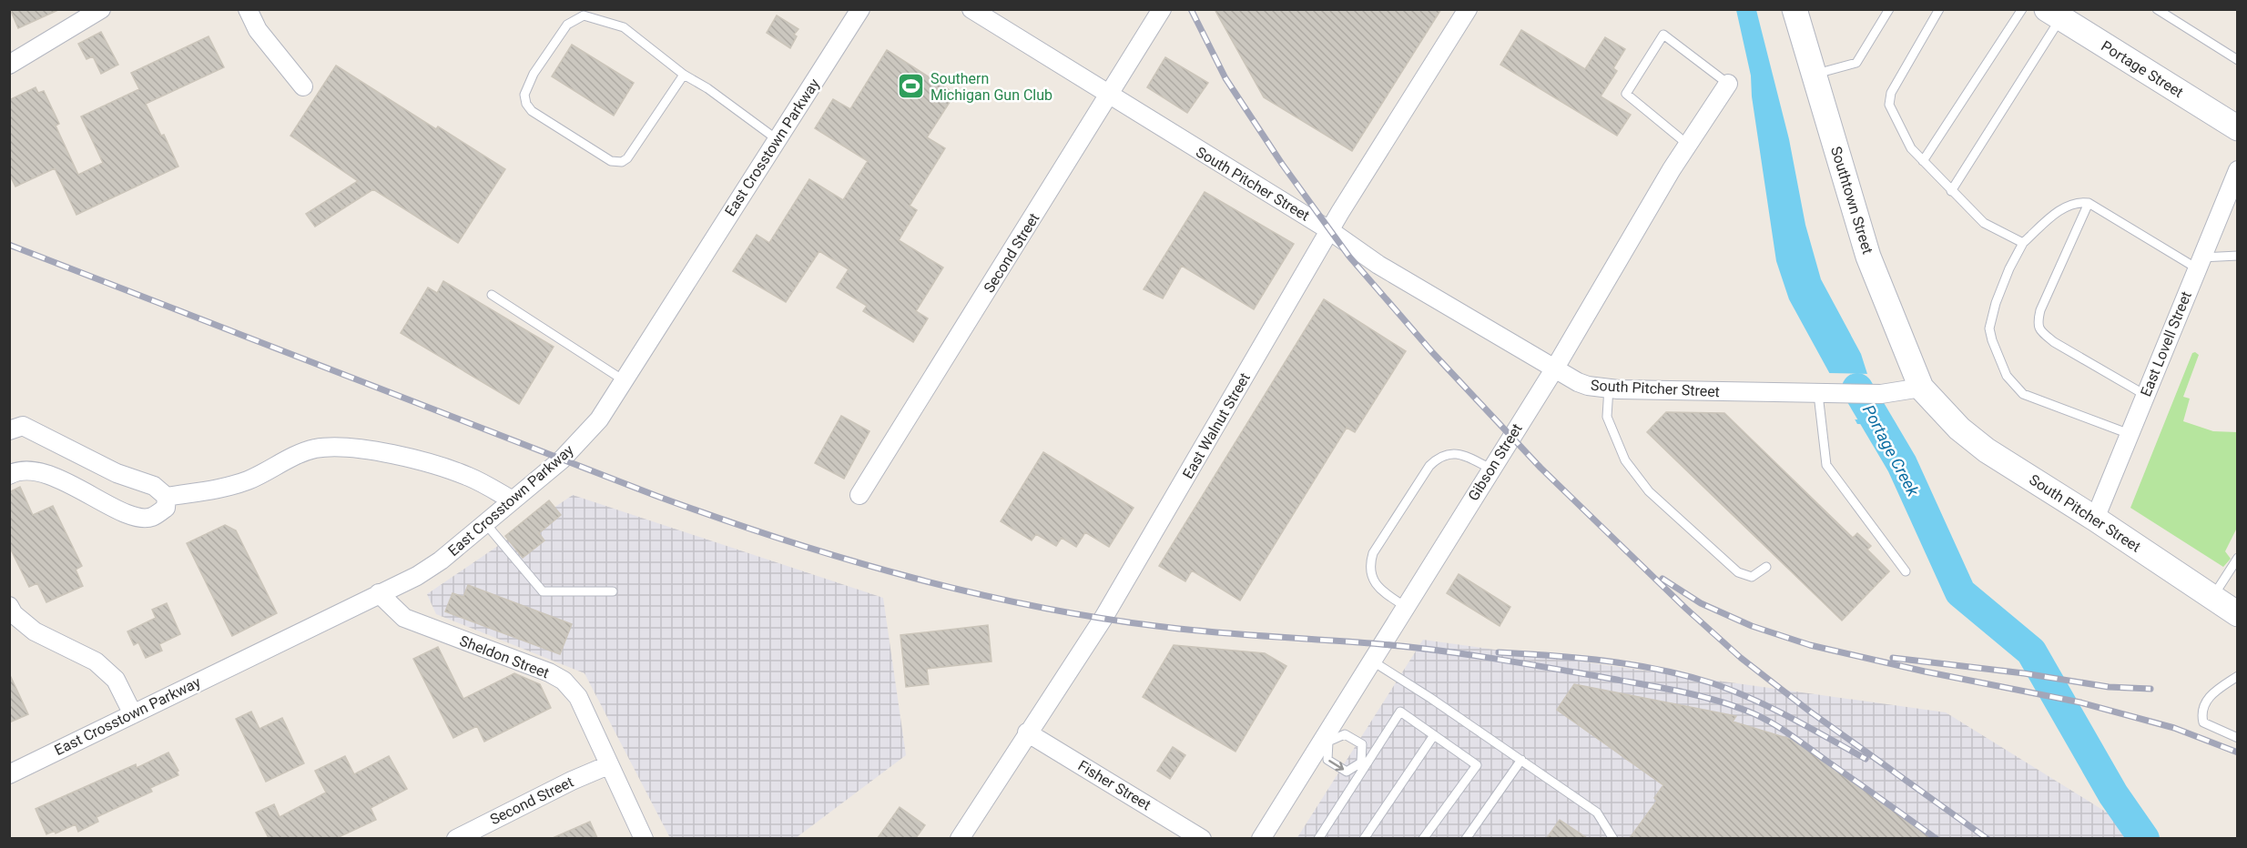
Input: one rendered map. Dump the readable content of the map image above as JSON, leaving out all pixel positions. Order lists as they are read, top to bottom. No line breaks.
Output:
{"streets":{"main road":["Portage Street","South Pitcher Street","Southtown Street"],"street":["East Crosstown Parkway","Second Street","East Lovell Street","East Walnut Street","Gibson Street","Sheldon Street","Fisher Street"]},"crossings":[["East Crosstown Parkway","Sheldon Street"],["South Pitcher Street","Southtown Street"],["South Pitcher Street","Second Street"],["South Pitcher Street","East Lovell Street"],["South Pitcher Street","East Walnut Street"],["South Pitcher Street","Gibson Street"],["Second Street","Sheldon Street"],["East Walnut Street","Fisher Street"]],"water":["Portage Creek"],"places":{"sports":["Southern Michigan Gun Club"]}}
